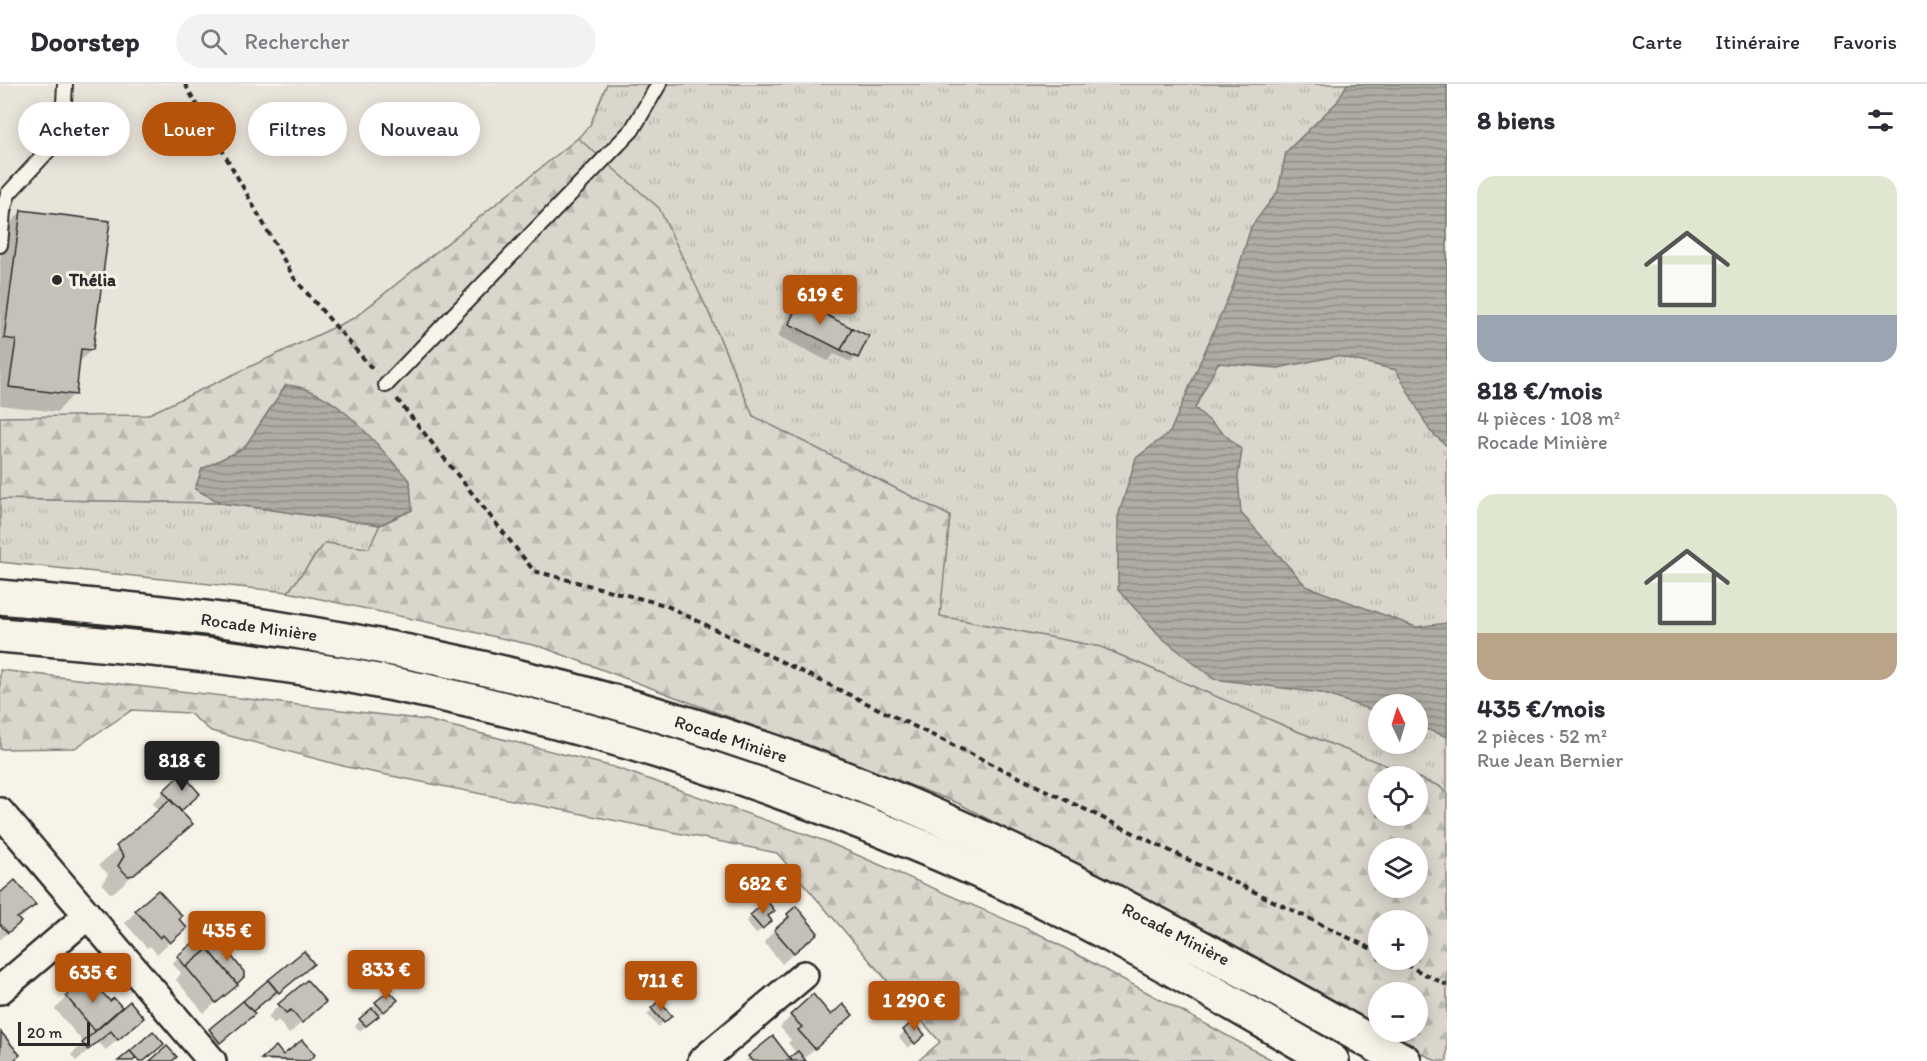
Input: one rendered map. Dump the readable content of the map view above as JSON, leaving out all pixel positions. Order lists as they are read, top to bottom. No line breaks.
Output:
{"streets":{"highway":["Rocade Minière"]},"places":["Thélia"],"scale_bar":"20 m","north":"top","page":{"header":"Doorstep","search":"Rechercher","nav":["Carte","Itinéraire","Favoris"],"heading":"8 biens","chip":["Acheter","Louer","Filtres","Nouveau"],"list":[{"name":"818 €/mois","note":"4 pièces · 108 m² · Rocade Minière"},{"name":"435 €/mois","note":"2 pièces · 52 m² · Rue Jean Bernier"}],"price":["619 €","818 €","682 €","435 €","833 €","635 €","711 €","1 290 €"],"map_buttons":["+","−"],"scale":"20 m"}}
